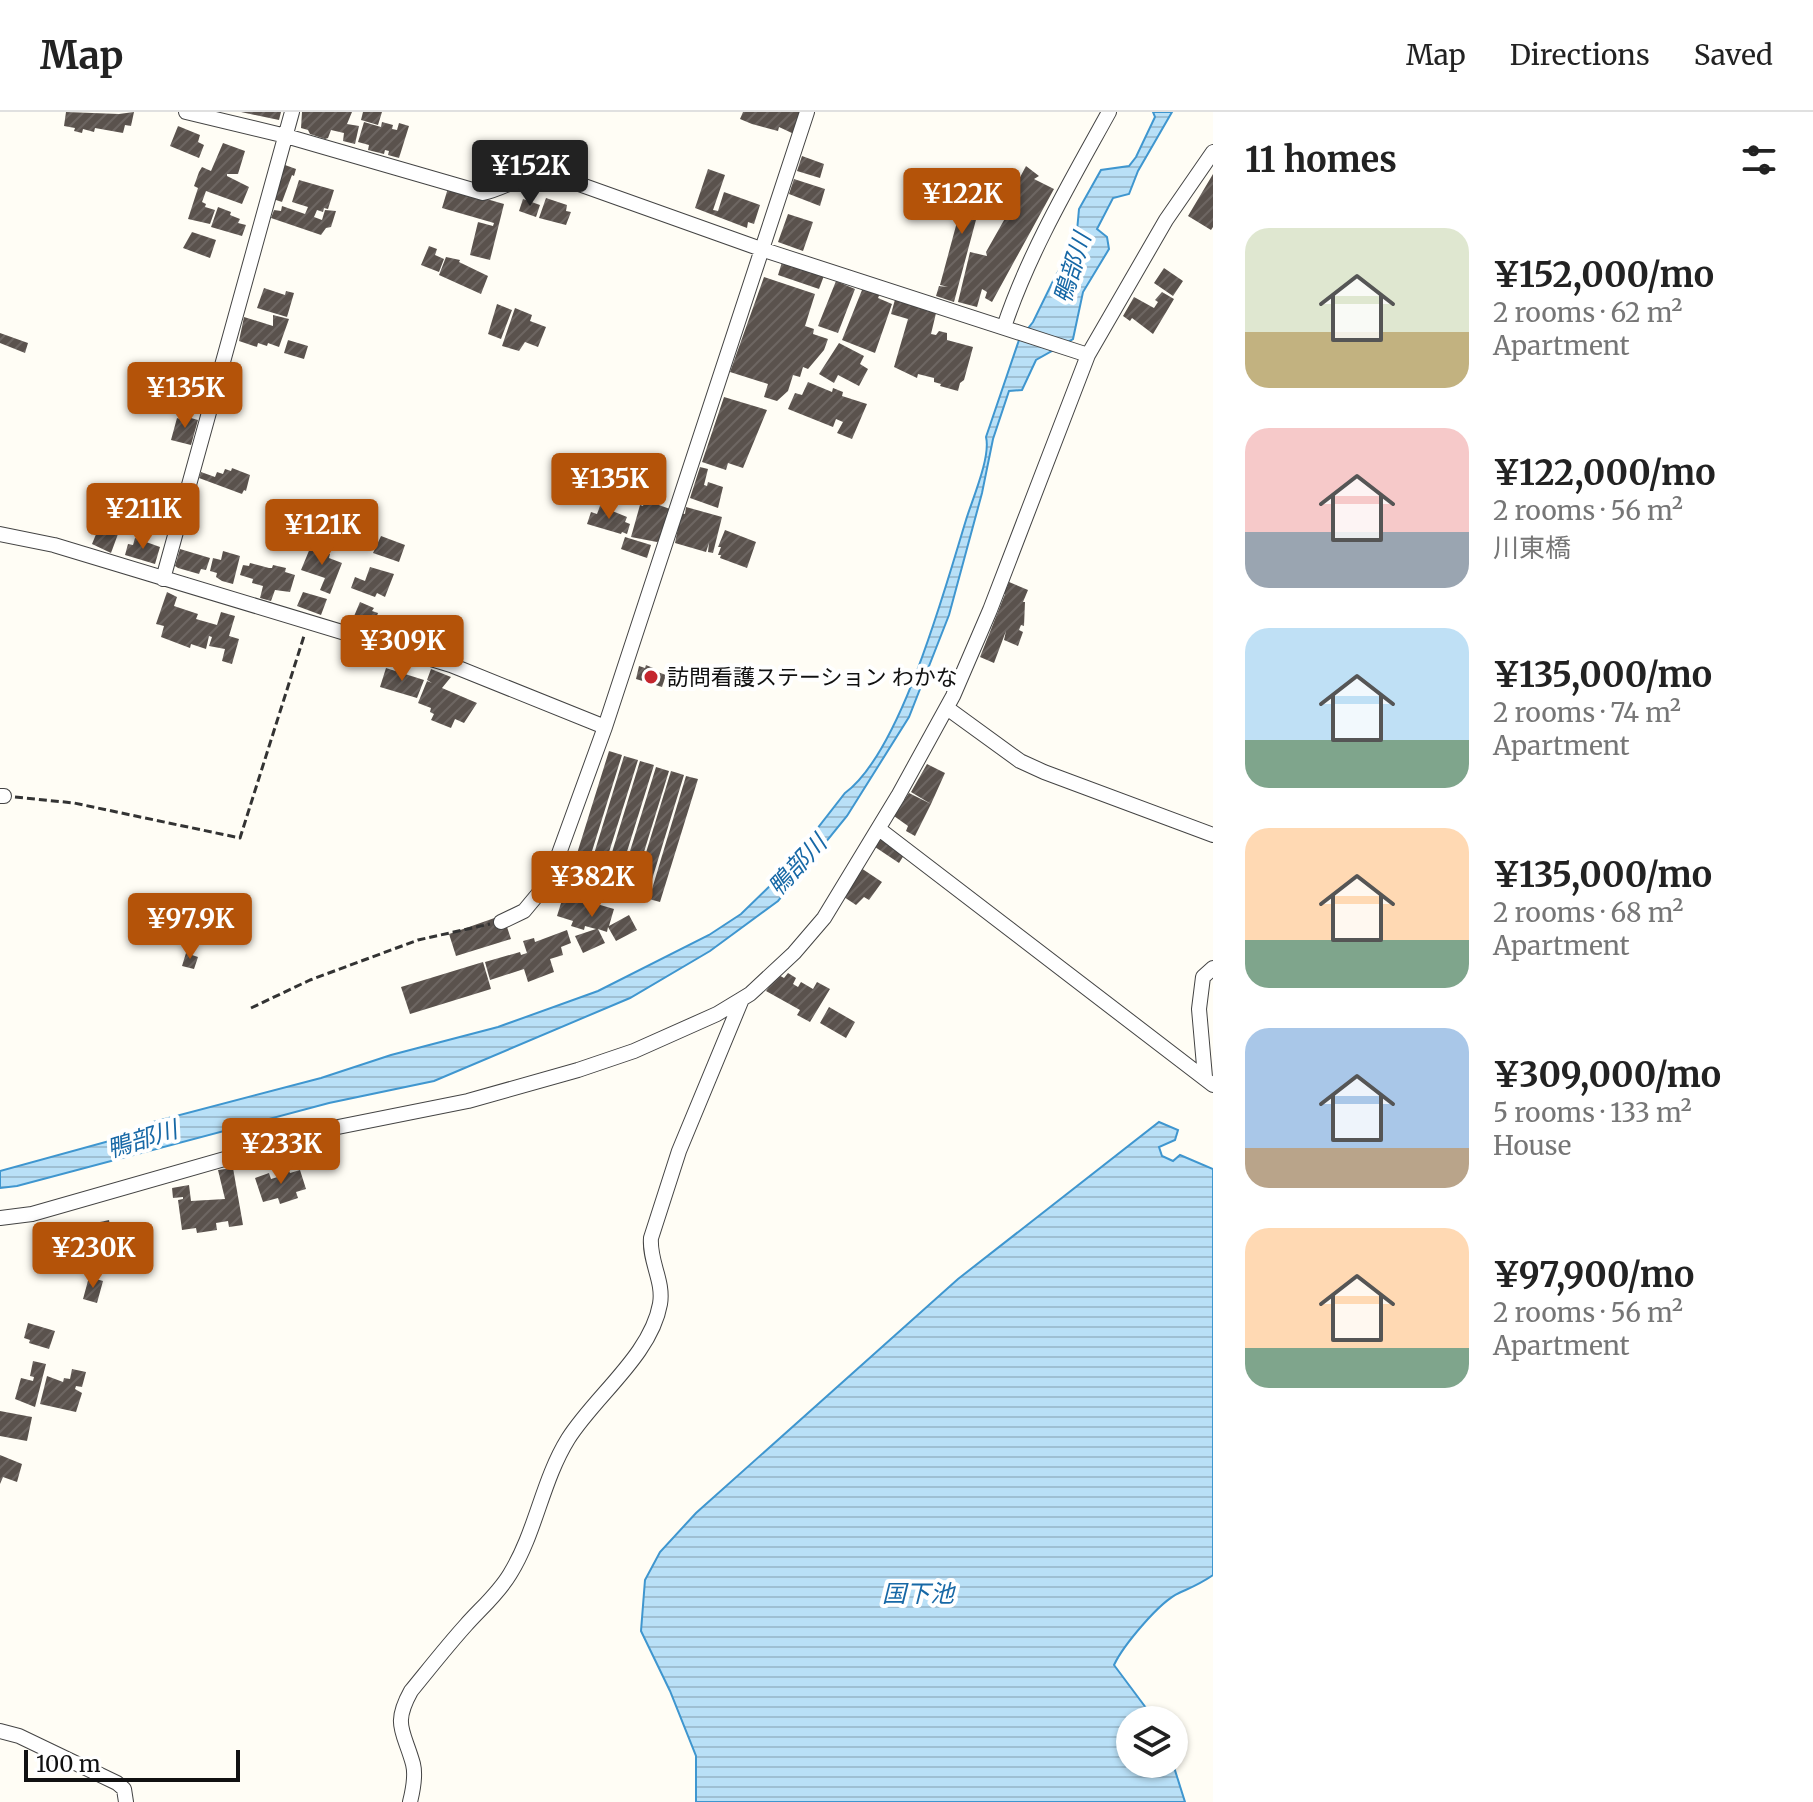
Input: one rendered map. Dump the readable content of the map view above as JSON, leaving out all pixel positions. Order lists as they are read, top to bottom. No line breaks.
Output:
{"water":["鴨部川","国下池"],"places":["訪問看護ステーション わかな"],"scale_bar":"100 m","page":{"header":"Map","nav":["Map","Directions","Saved"],"heading":"11 homes","price":["¥152K","¥122K","¥135K","¥135K","¥211K","¥121K","¥309K","¥382K","¥97.9K","¥233K","¥230K"],"list":[{"name":"¥152,000/mo","note":"2 rooms · 62 m² · Apartment"},{"name":"¥122,000/mo","note":"2 rooms · 56 m² · 川東橋"},{"name":"¥135,000/mo","note":"2 rooms · 74 m² · Apartment"},{"name":"¥135,000/mo","note":"2 rooms · 68 m² · Apartment"},{"name":"¥309,000/mo","note":"5 rooms · 133 m² · House"},{"name":"¥97,900/mo","note":"2 rooms · 56 m² · Apartment"}],"scale":"100 m"}}
